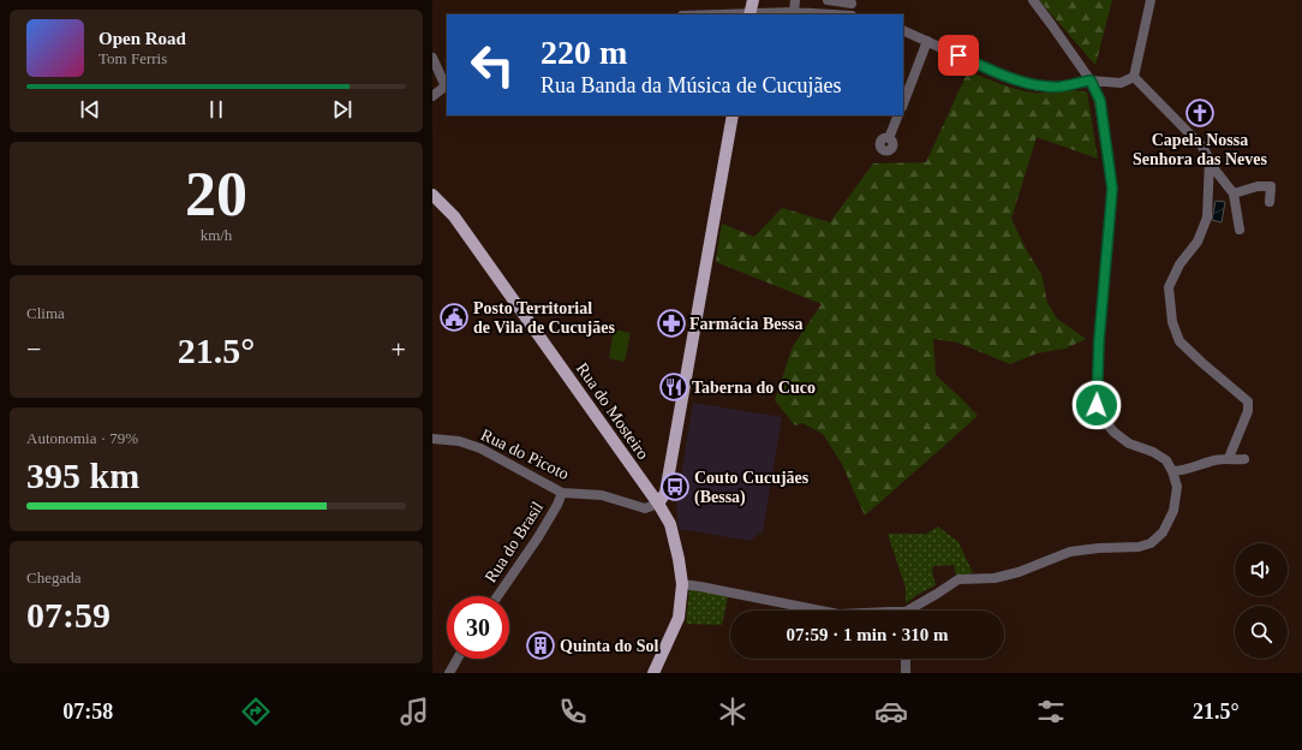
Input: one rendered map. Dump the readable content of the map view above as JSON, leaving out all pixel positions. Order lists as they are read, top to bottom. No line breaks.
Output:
{"streets":{"main road":["Rua do Mosteiro"],"street":["Rua do Picoto","Rua do Brasil"]},"crossings":[["Rua do Mosteiro","Rua do Picoto"],["Rua do Picoto","Rua do Brasil"]],"places":{"church":["Capela Nossa Senhora das Neves"],"public building":["Posto Territorial de Vila de Cucujães"],"pharmacy":["Farmácia Bessa"],"restaurant":["Taberna do Cuco"],"bus stop":["Couto Cucujães (Bessa)"],"building":["Quinta do Sol"]},"page":{"turn":["220 m","Rua Banda da Música de Cucujães"],"song":["Open Road","Tom Ferris"],"tile":[["20","km/h"],"Clima",["Autonomia · 79%","395 km"],["Chegada","07:59"]],"heat":["−","21.5°","+"],"limit":"30","trip":"07:59 · 1 min · 310 m","tabs":["07:58","21.5°"]}}
